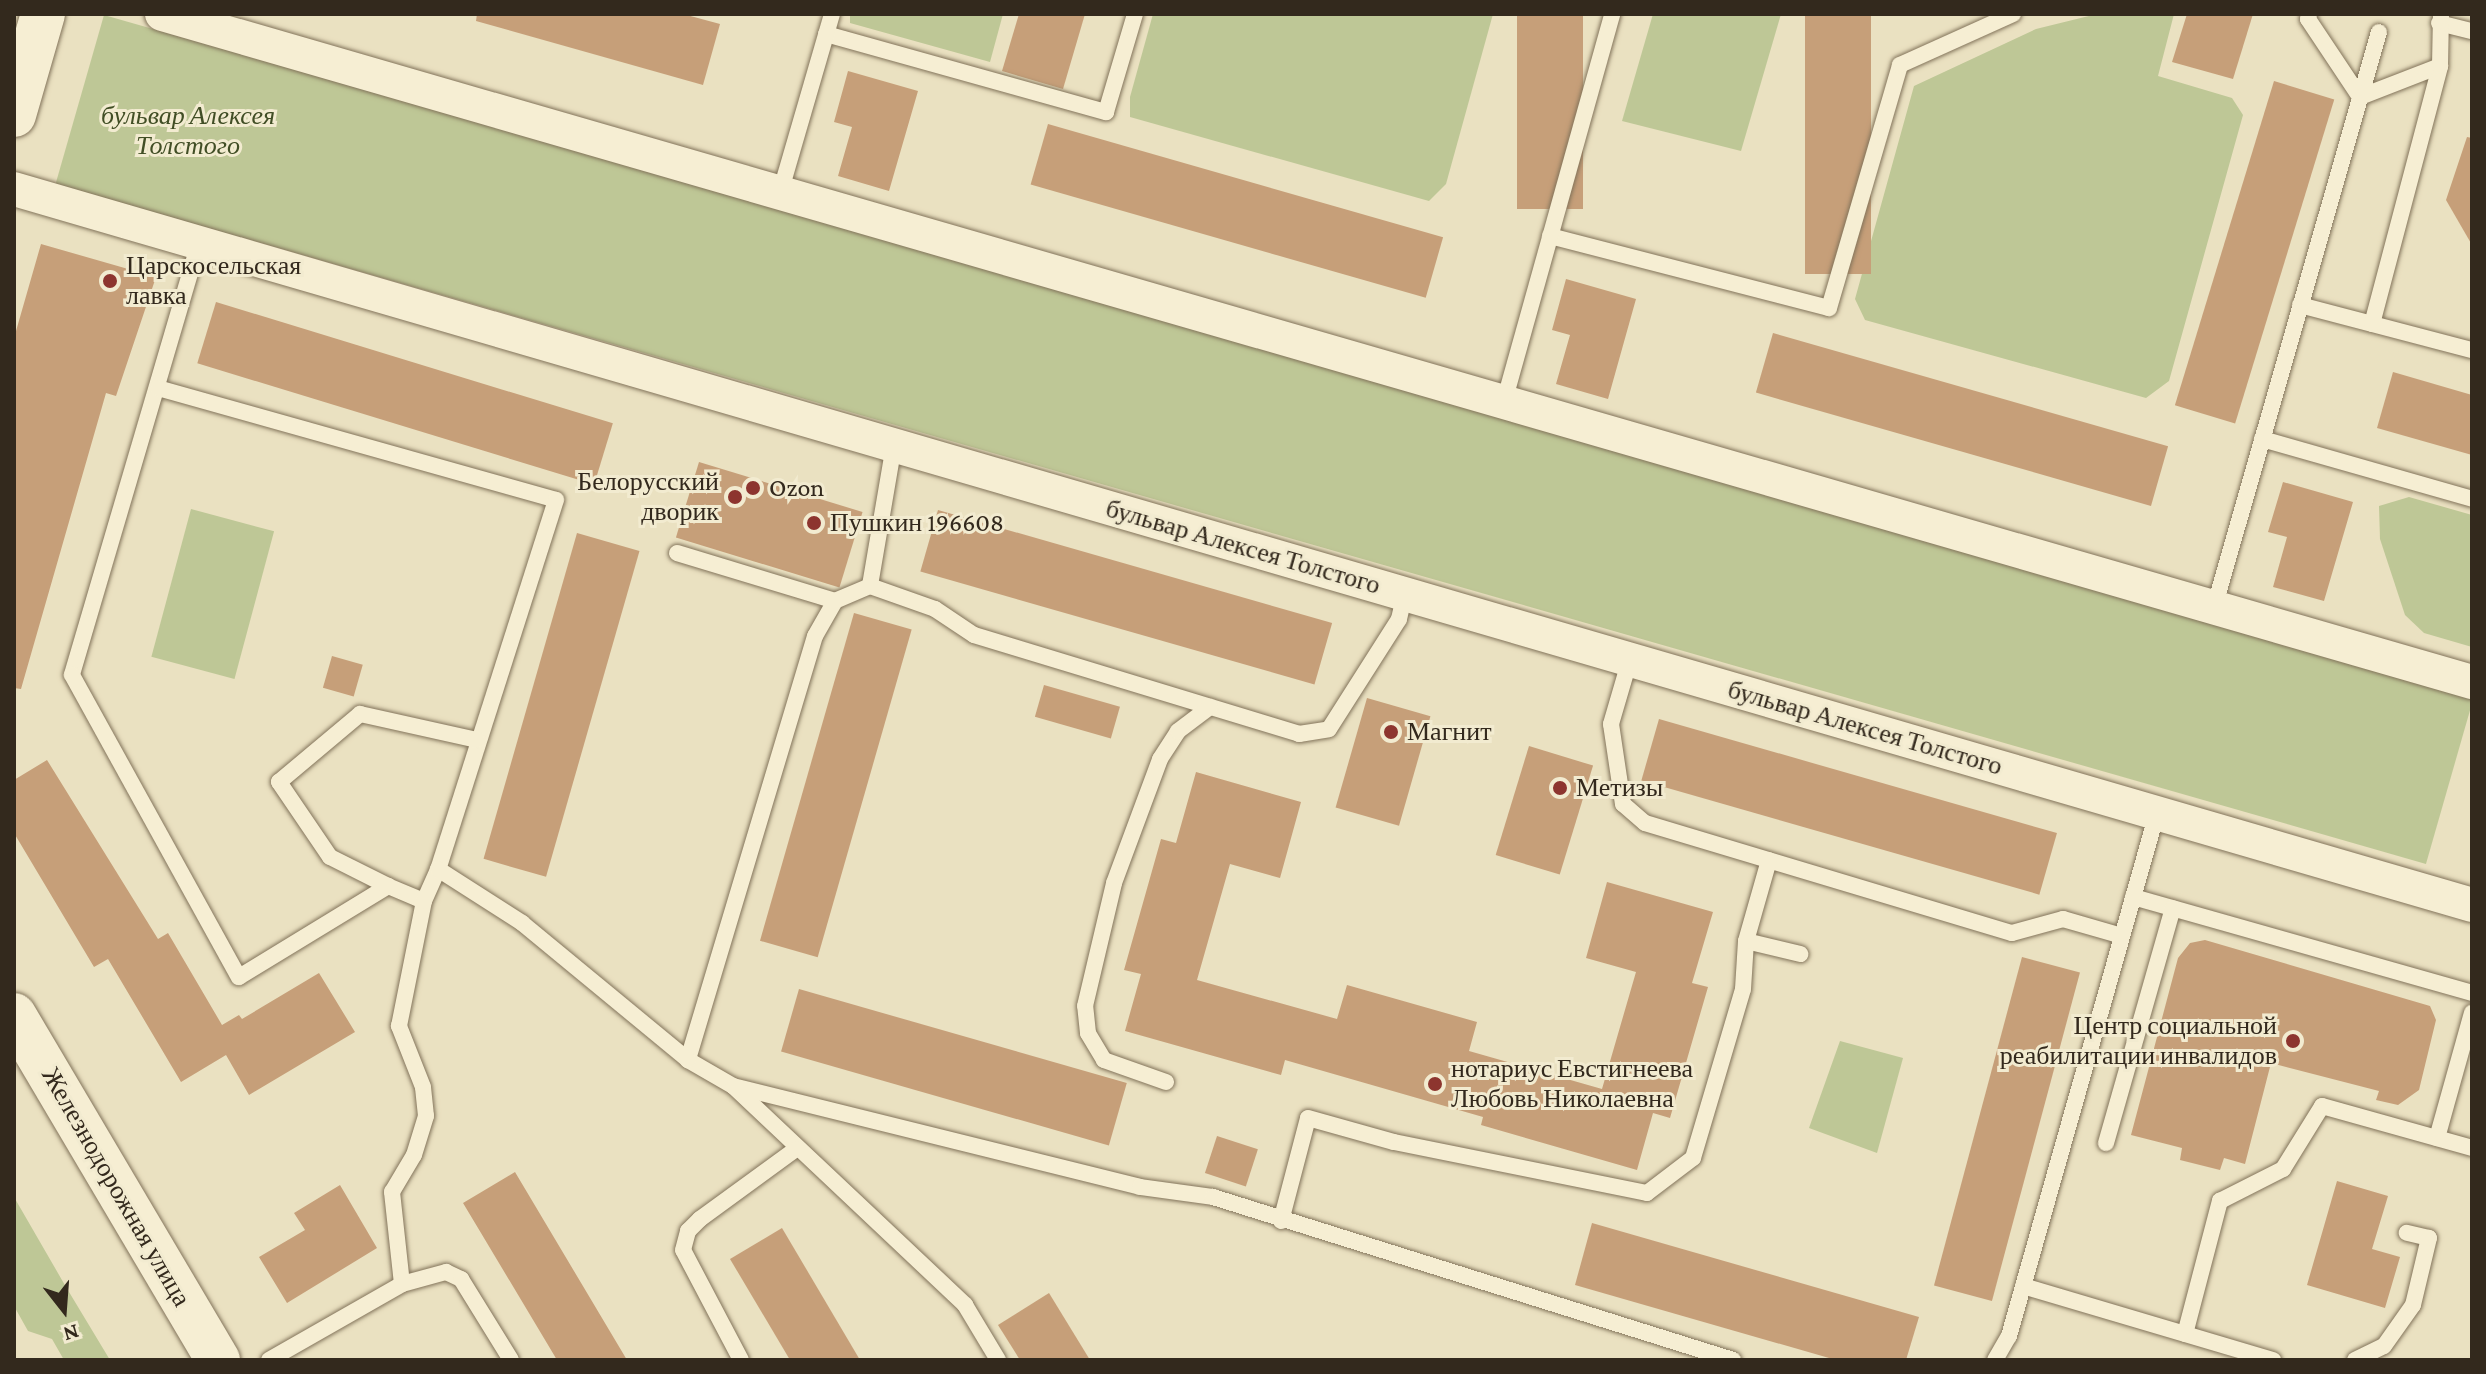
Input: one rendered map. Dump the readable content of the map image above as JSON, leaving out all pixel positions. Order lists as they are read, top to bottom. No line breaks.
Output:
{"streets":{"street":["бульвар Алексея Толстого","Железнодорожная улица"]},"parks":["бульвар Алексея Толстого"],"places":["Царскосельская лавка","Ozon","Белорусский дворик","Пушкин 196608","Магнит","Метизы","Центр социальной реабилитации инвалидов","нотариус Евстигнеева Любовь Николаевна"],"north":"bottom"}
